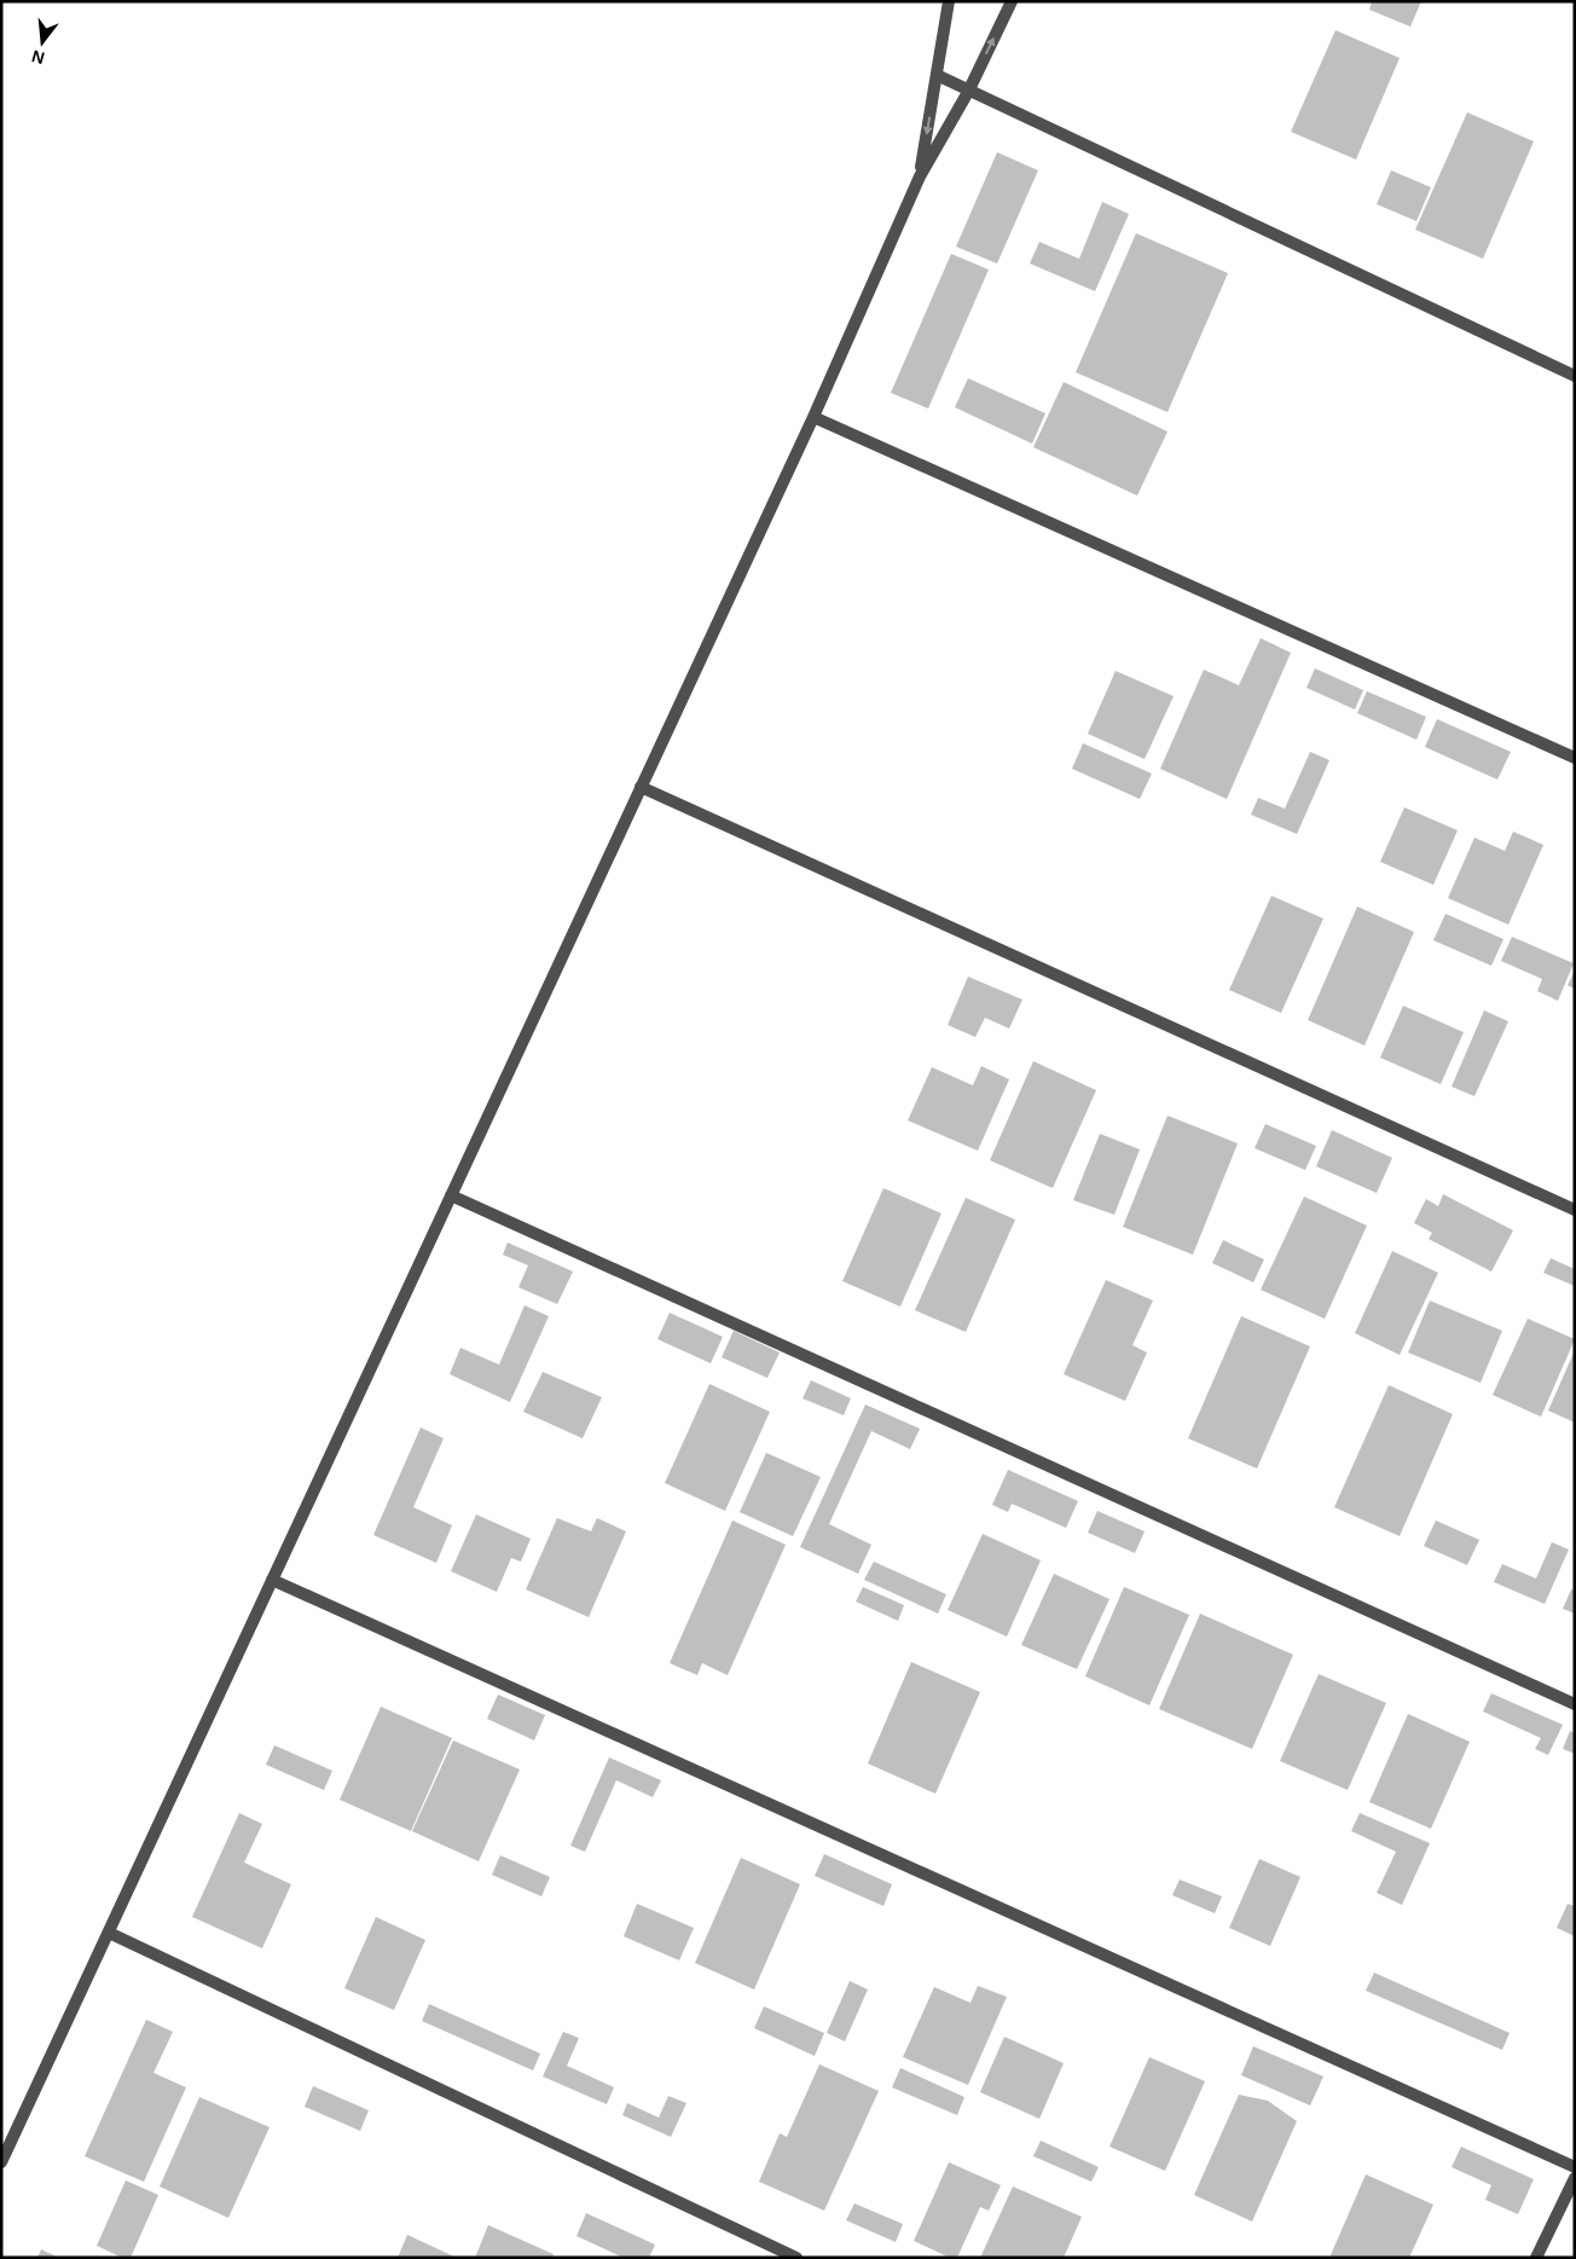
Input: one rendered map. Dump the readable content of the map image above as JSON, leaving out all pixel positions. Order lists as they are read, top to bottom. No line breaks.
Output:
{"north":"bottom"}
